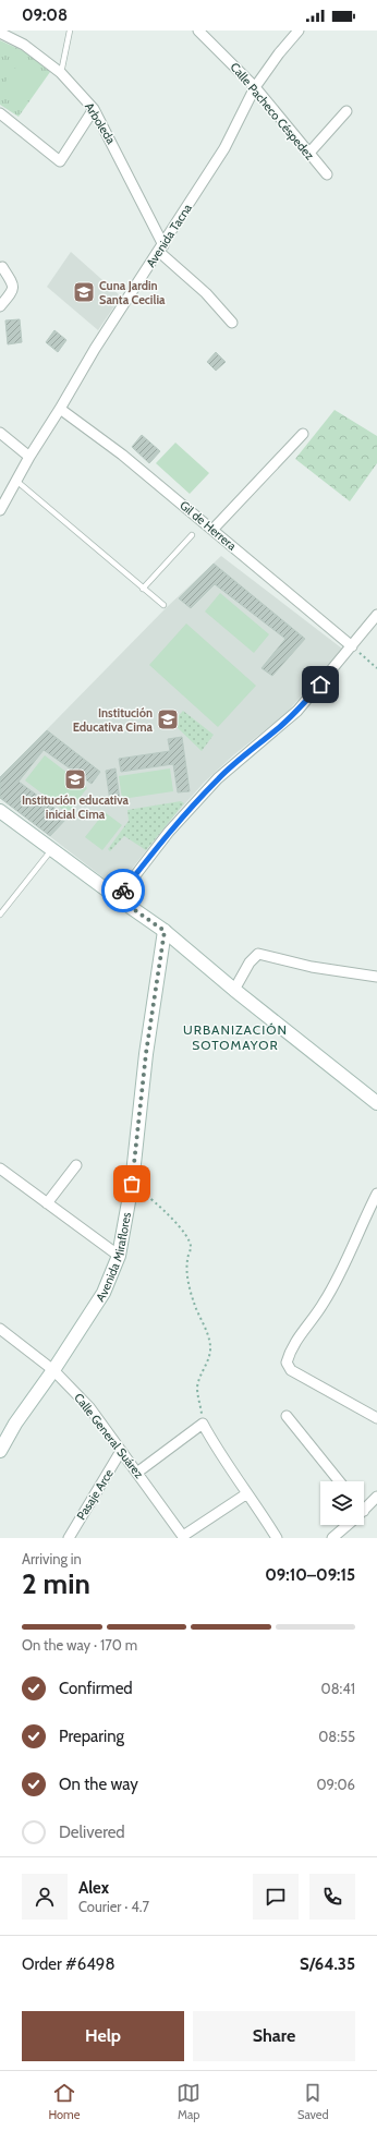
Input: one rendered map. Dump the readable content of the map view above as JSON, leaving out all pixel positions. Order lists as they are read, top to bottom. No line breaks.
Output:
{"streets":{"street":["Calle Pacheco Céspedez","Arboleda","Avenida Tacna","Gil de Herrera","Avenida Miraflores","Calle General Suárez","Pasaje Arce"]},"crossings":[["Calle Pacheco Céspedez","Avenida Tacna"],["Arboleda","Avenida Tacna"],["Avenida Tacna","Gil de Herrera"],["Avenida Miraflores","Calle General Suárez"],["Calle General Suárez","Pasaje Arce"]],"districts":["URBANIZACIÓN SOTOMAYOR"],"places":{"school or university":["Cuna Jardin Santa Cecilia","Institución Educativa Cima","Institución educativa inicial Cima"]},"page":{"status":"09:08","heading":["2 min","Arriving in","09:10–09:15"],"panel":["Alex","Courier · 4.7","Order #6498","S/64.35"],"bar":"On the way · 170 m","list":[["Confirmed","08:41"],["Preparing","08:55"],["On the way","09:06"],"Delivered"],"buttons":["Help","Share"],"tabs":["Home","Map","Saved"]}}
